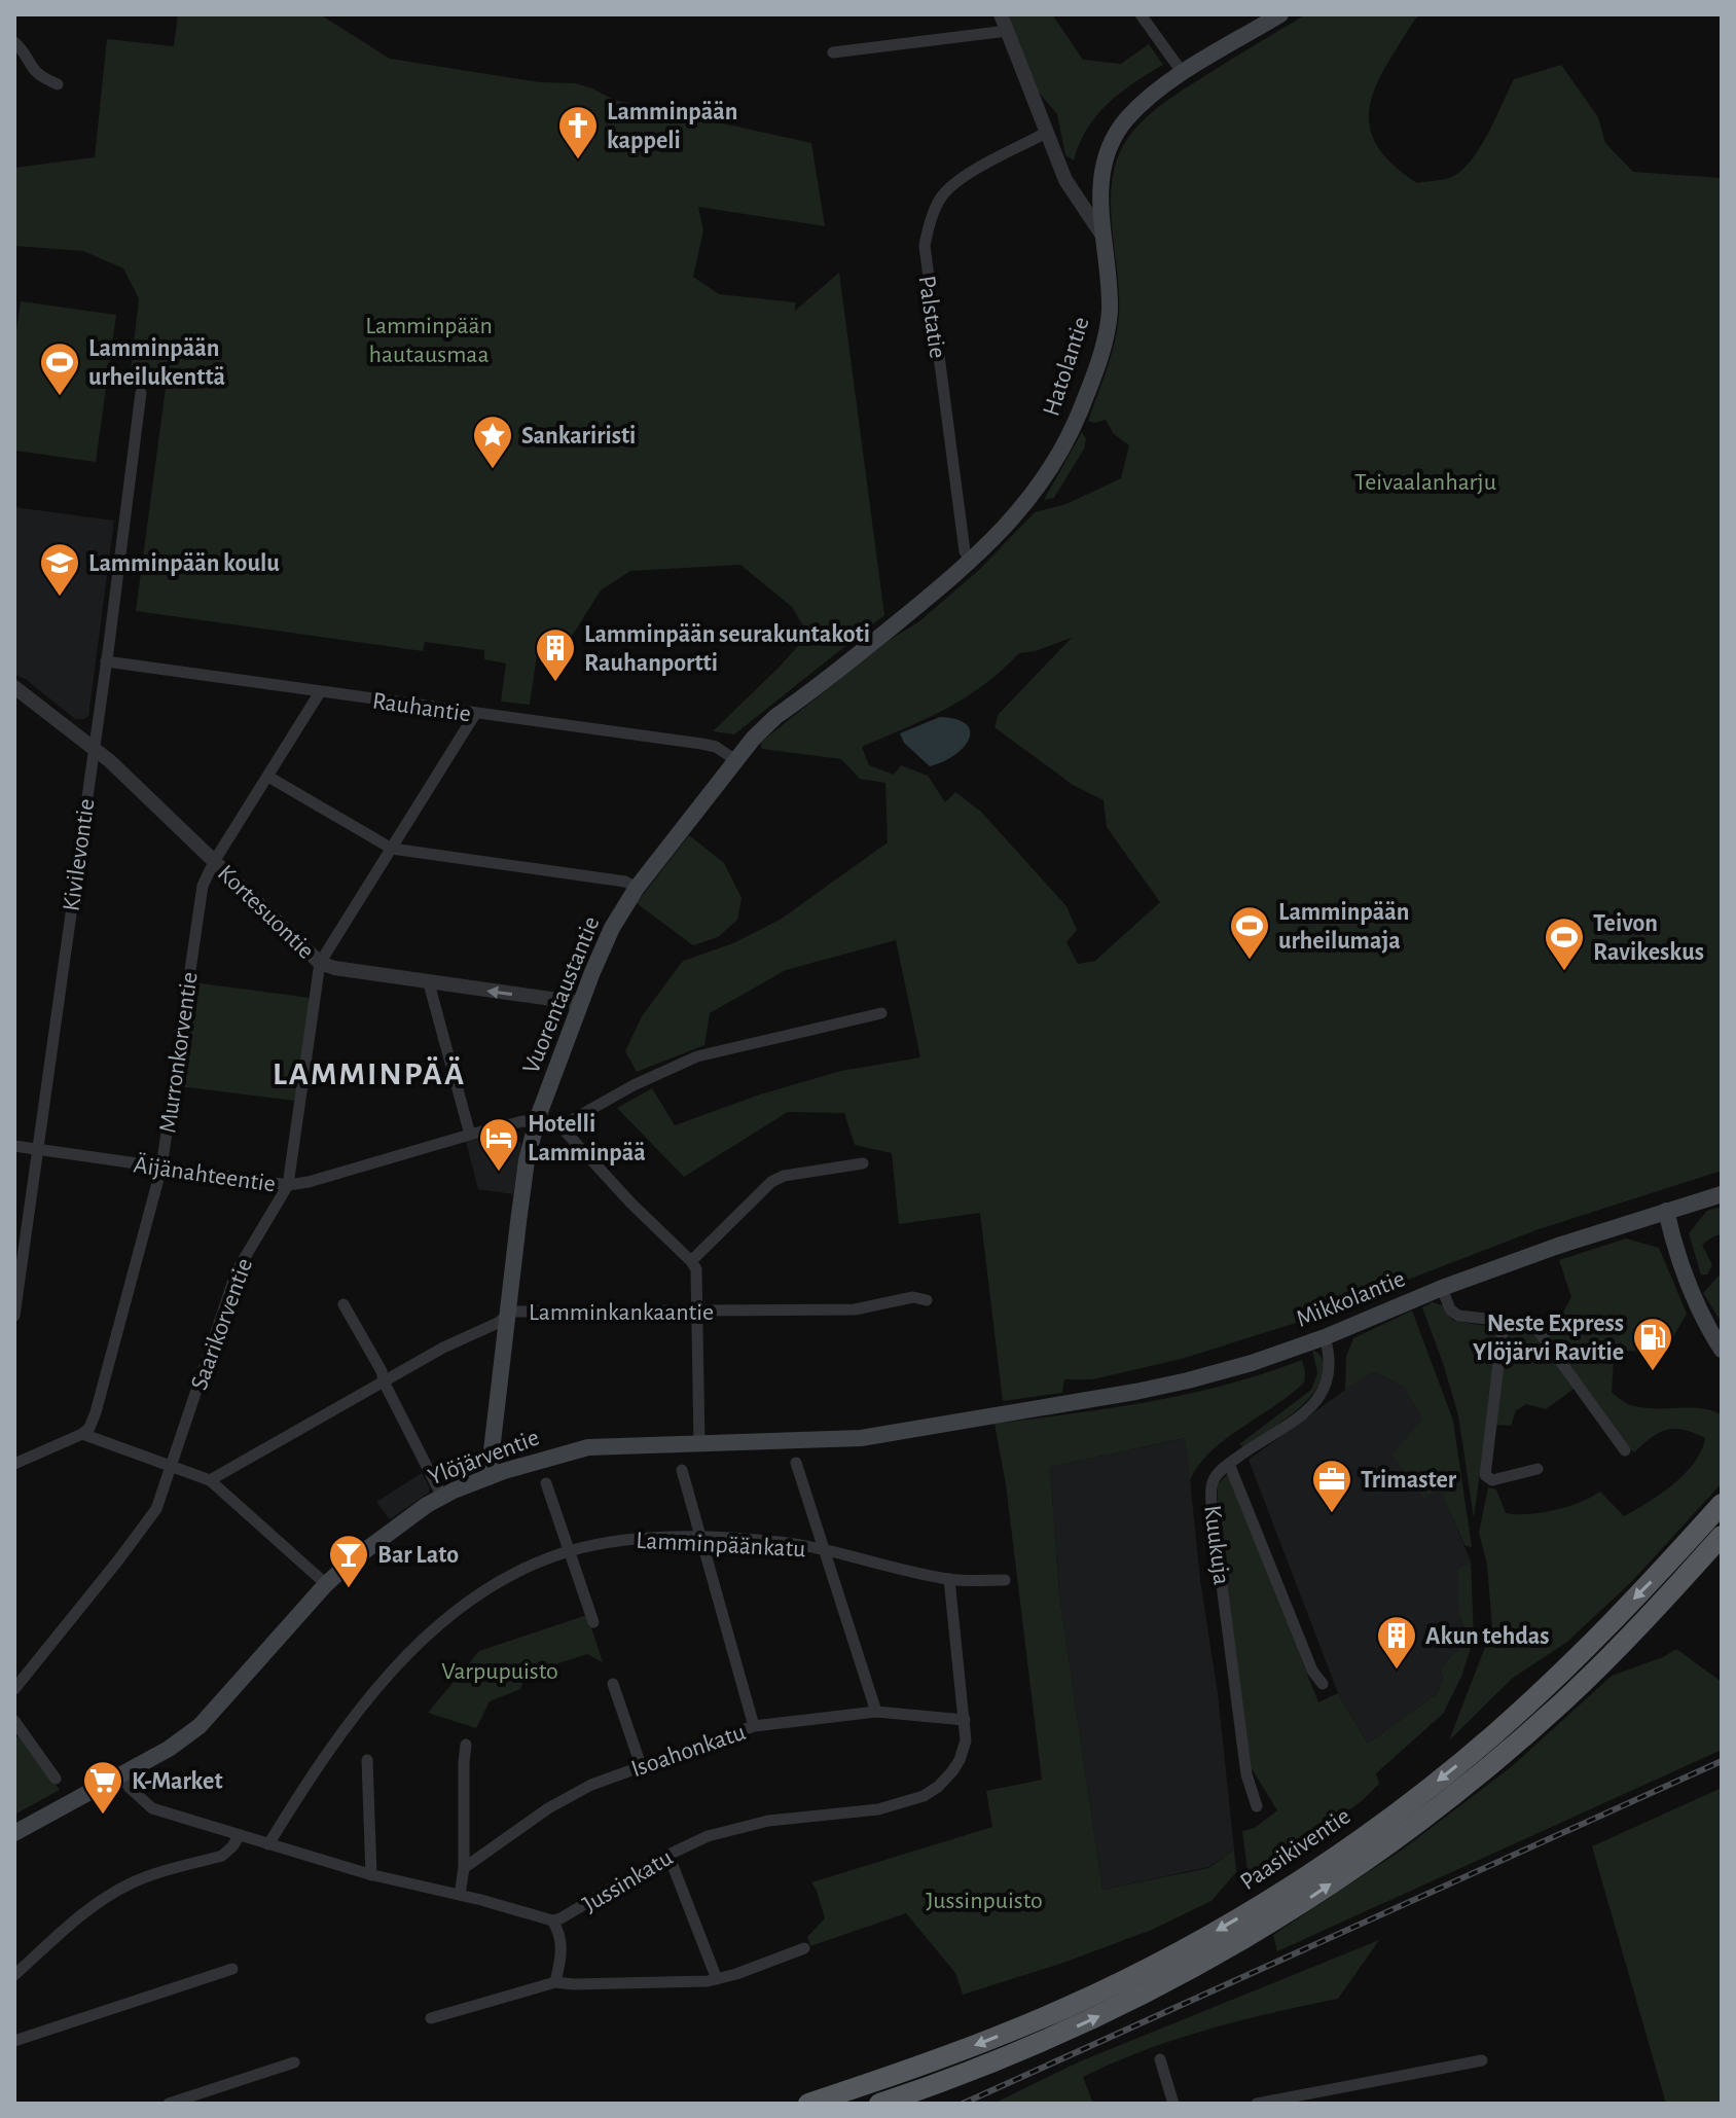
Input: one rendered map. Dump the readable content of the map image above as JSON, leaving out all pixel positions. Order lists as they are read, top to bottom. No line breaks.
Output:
{"streets":{"highway":["Paasikiventie"],"main road":["Hatolantie","Vuorentaustantie","Mikkolantie","Ylöjärventie"],"street":["Palstatie","Rauhantie","Kivilevontie","Kortesuontie","Murronkorventie","Äijänahteentie","Lamminkankaantie","Saarikorventie","Lamminpäänkatu","Kuukuja","Isoahonkatu","Jussinkatu"]},"crossings":[["Palstatie","Hatolantie"],["Hatolantie","Vuorentaustantie"],["Rauhantie","Kivilevontie"],["Rauhantie","Vuorentaustantie"],["Rauhantie","Murronkorventie"],["Rauhantie","Saarikorventie"],["Kivilevontie","Kortesuontie"],["Kivilevontie","Äijänahteentie"],["Kortesuontie","Vuorentaustantie"],["Kortesuontie","Murronkorventie"],["Kortesuontie","Saarikorventie"],["Vuorentaustantie","Äijänahteentie"],["Vuorentaustantie","Lamminkankaantie"],["Vuorentaustantie","Ylöjärventie"],["Murronkorventie","Äijänahteentie"],["Äijänahteentie","Saarikorventie"],["Mikkolantie","Ylöjärventie"],["Mikkolantie","Kuukuja"],["Ylöjärventie","Jussinkatu"],["Lamminpäänkatu","Jussinkatu"],["Isoahonkatu","Jussinkatu"]],"districts":["LAMMINPÄÄ"],"parks":["Lamminpään hautausmaa","Teivaalanharju","Varpupuisto","Jussinpuisto"],"places":{"church":["Lamminpään kappeli"],"sports":["Lamminpään urheilukenttä","Lamminpään urheilumaja","Teivon Ravikeskus"],"place":["Sankariristi"],"school or university":["Lamminpään koulu"],"building":["Lamminpään seurakuntakoti Rauhanportti","Akun tehdas"],"hotel":["Hotelli Lamminpää"],"fuel station":["Neste Express Ylöjärvi Ravitie"],"office":["Trimaster"],"bar":["Bar Lato"],"supermarket":["K-Market"]}}
